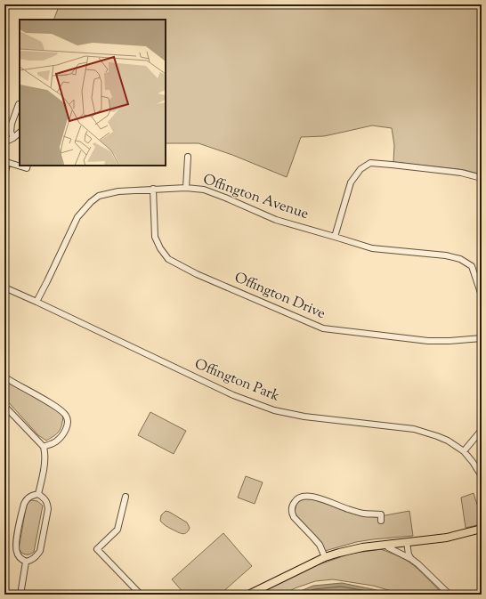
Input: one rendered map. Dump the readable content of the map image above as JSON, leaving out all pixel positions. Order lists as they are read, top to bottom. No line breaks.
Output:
{"streets":{"street":["Offington Avenue","Offington Drive","Offington Park"]},"crossings":[["Offington Avenue","Offington Drive"],["Offington Avenue","Offington Park"]]}
